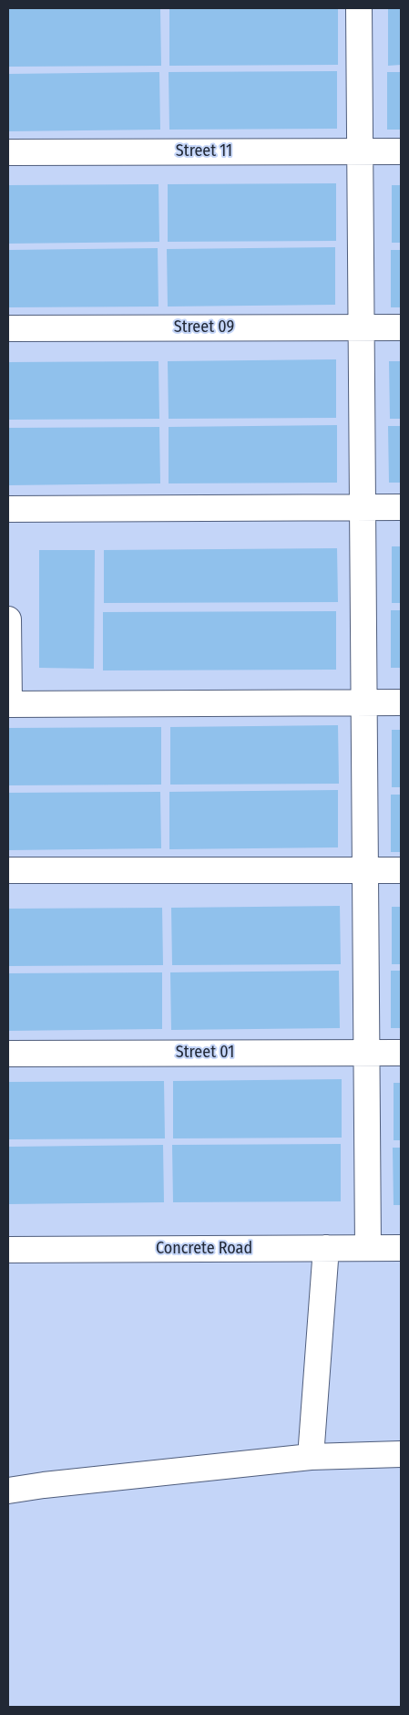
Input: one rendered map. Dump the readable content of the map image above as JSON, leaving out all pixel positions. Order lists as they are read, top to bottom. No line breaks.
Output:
{"streets":{"street":["Street 11","Street 09","Street 01","Concrete Road"]}}
